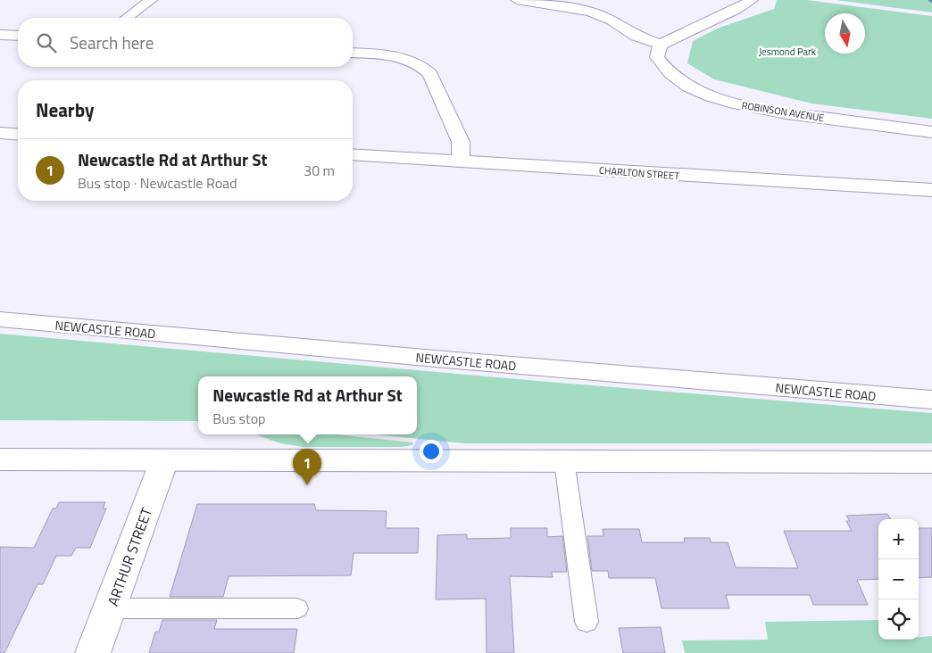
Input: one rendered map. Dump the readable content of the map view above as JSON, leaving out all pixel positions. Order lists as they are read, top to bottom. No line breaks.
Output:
{"streets":{"main road":["ROBINSON AVENUE","CHARLTON STREET","NEWCASTLE ROAD","ARTHUR STREET"]},"parks":["Jesmond Park"],"north":"bottom","page":{"search":"Search here","heading":"Nearby","list":[{"mark":"1","name":"Newcastle Rd at Arthur St","note":"Bus stop · Newcastle Road","value":"30 m"}],"popup":["Newcastle Rd at Arthur St","Bus stop"],"pins":"1","map_buttons":["+","−"]}}
